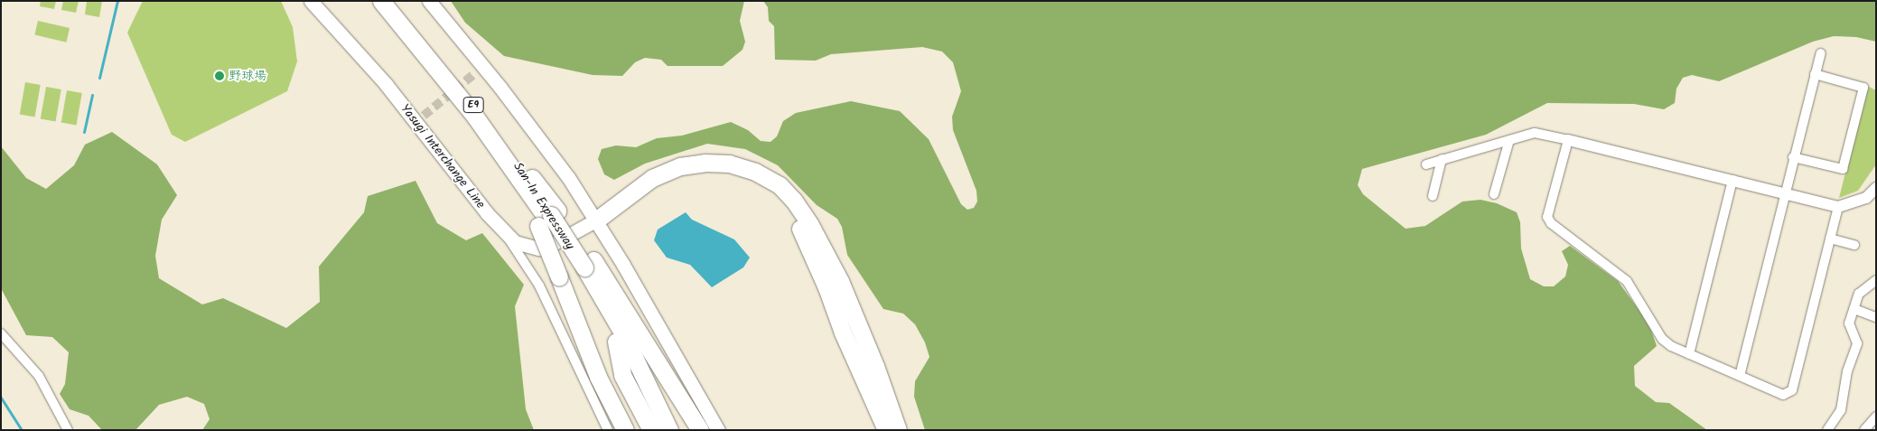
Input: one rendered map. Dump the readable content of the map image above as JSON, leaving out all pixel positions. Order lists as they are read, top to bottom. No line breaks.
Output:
{"streets":{"highway":["E9"],"main road":["Yasugi Interchange Line"]},"places":["野球場"]}
